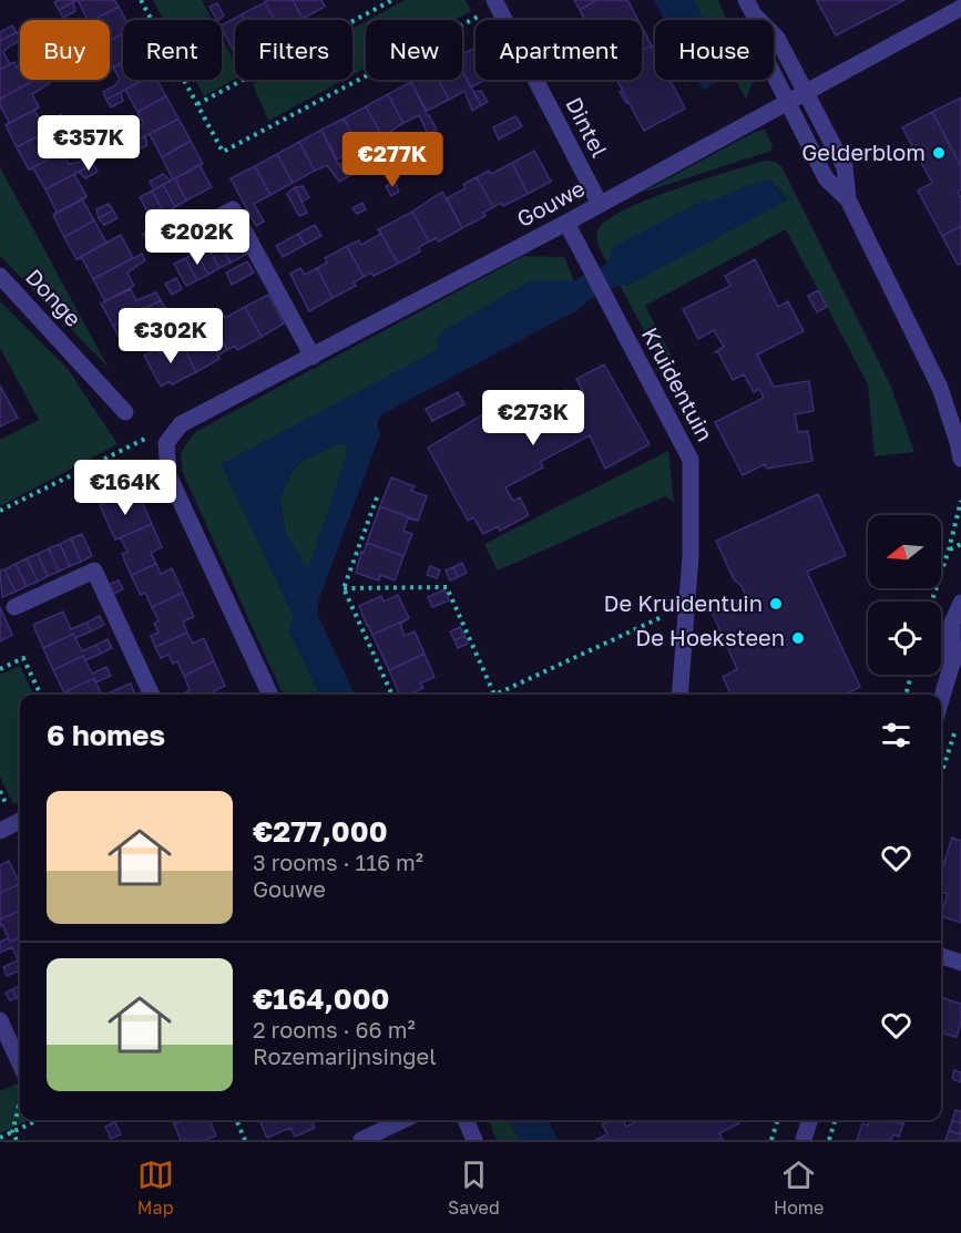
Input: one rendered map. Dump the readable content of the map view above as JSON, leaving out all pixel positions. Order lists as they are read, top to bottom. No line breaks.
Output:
{"streets":{"street":["Dintel","Gouwe","Donge","Kruidentuin"]},"crossings":[["Dintel","Gouwe"],["Gouwe","Kruidentuin"]],"places":["Gelderblom","De Kruidentuin","De Hoeksteen"],"north":"left","page":{"chip":["Buy","Rent","Filters","New","Apartment","House"],"price":["€357K","€277K","€202K","€302K","€273K","€164K"],"heading":"6 homes","list":[{"name":"€277,000","note":"3 rooms · 116 m² · Gouwe"},{"name":"€164,000","note":"2 rooms · 66 m² · Rozemarijnsingel"}],"tabs":["Map","Saved","Home"]}}
